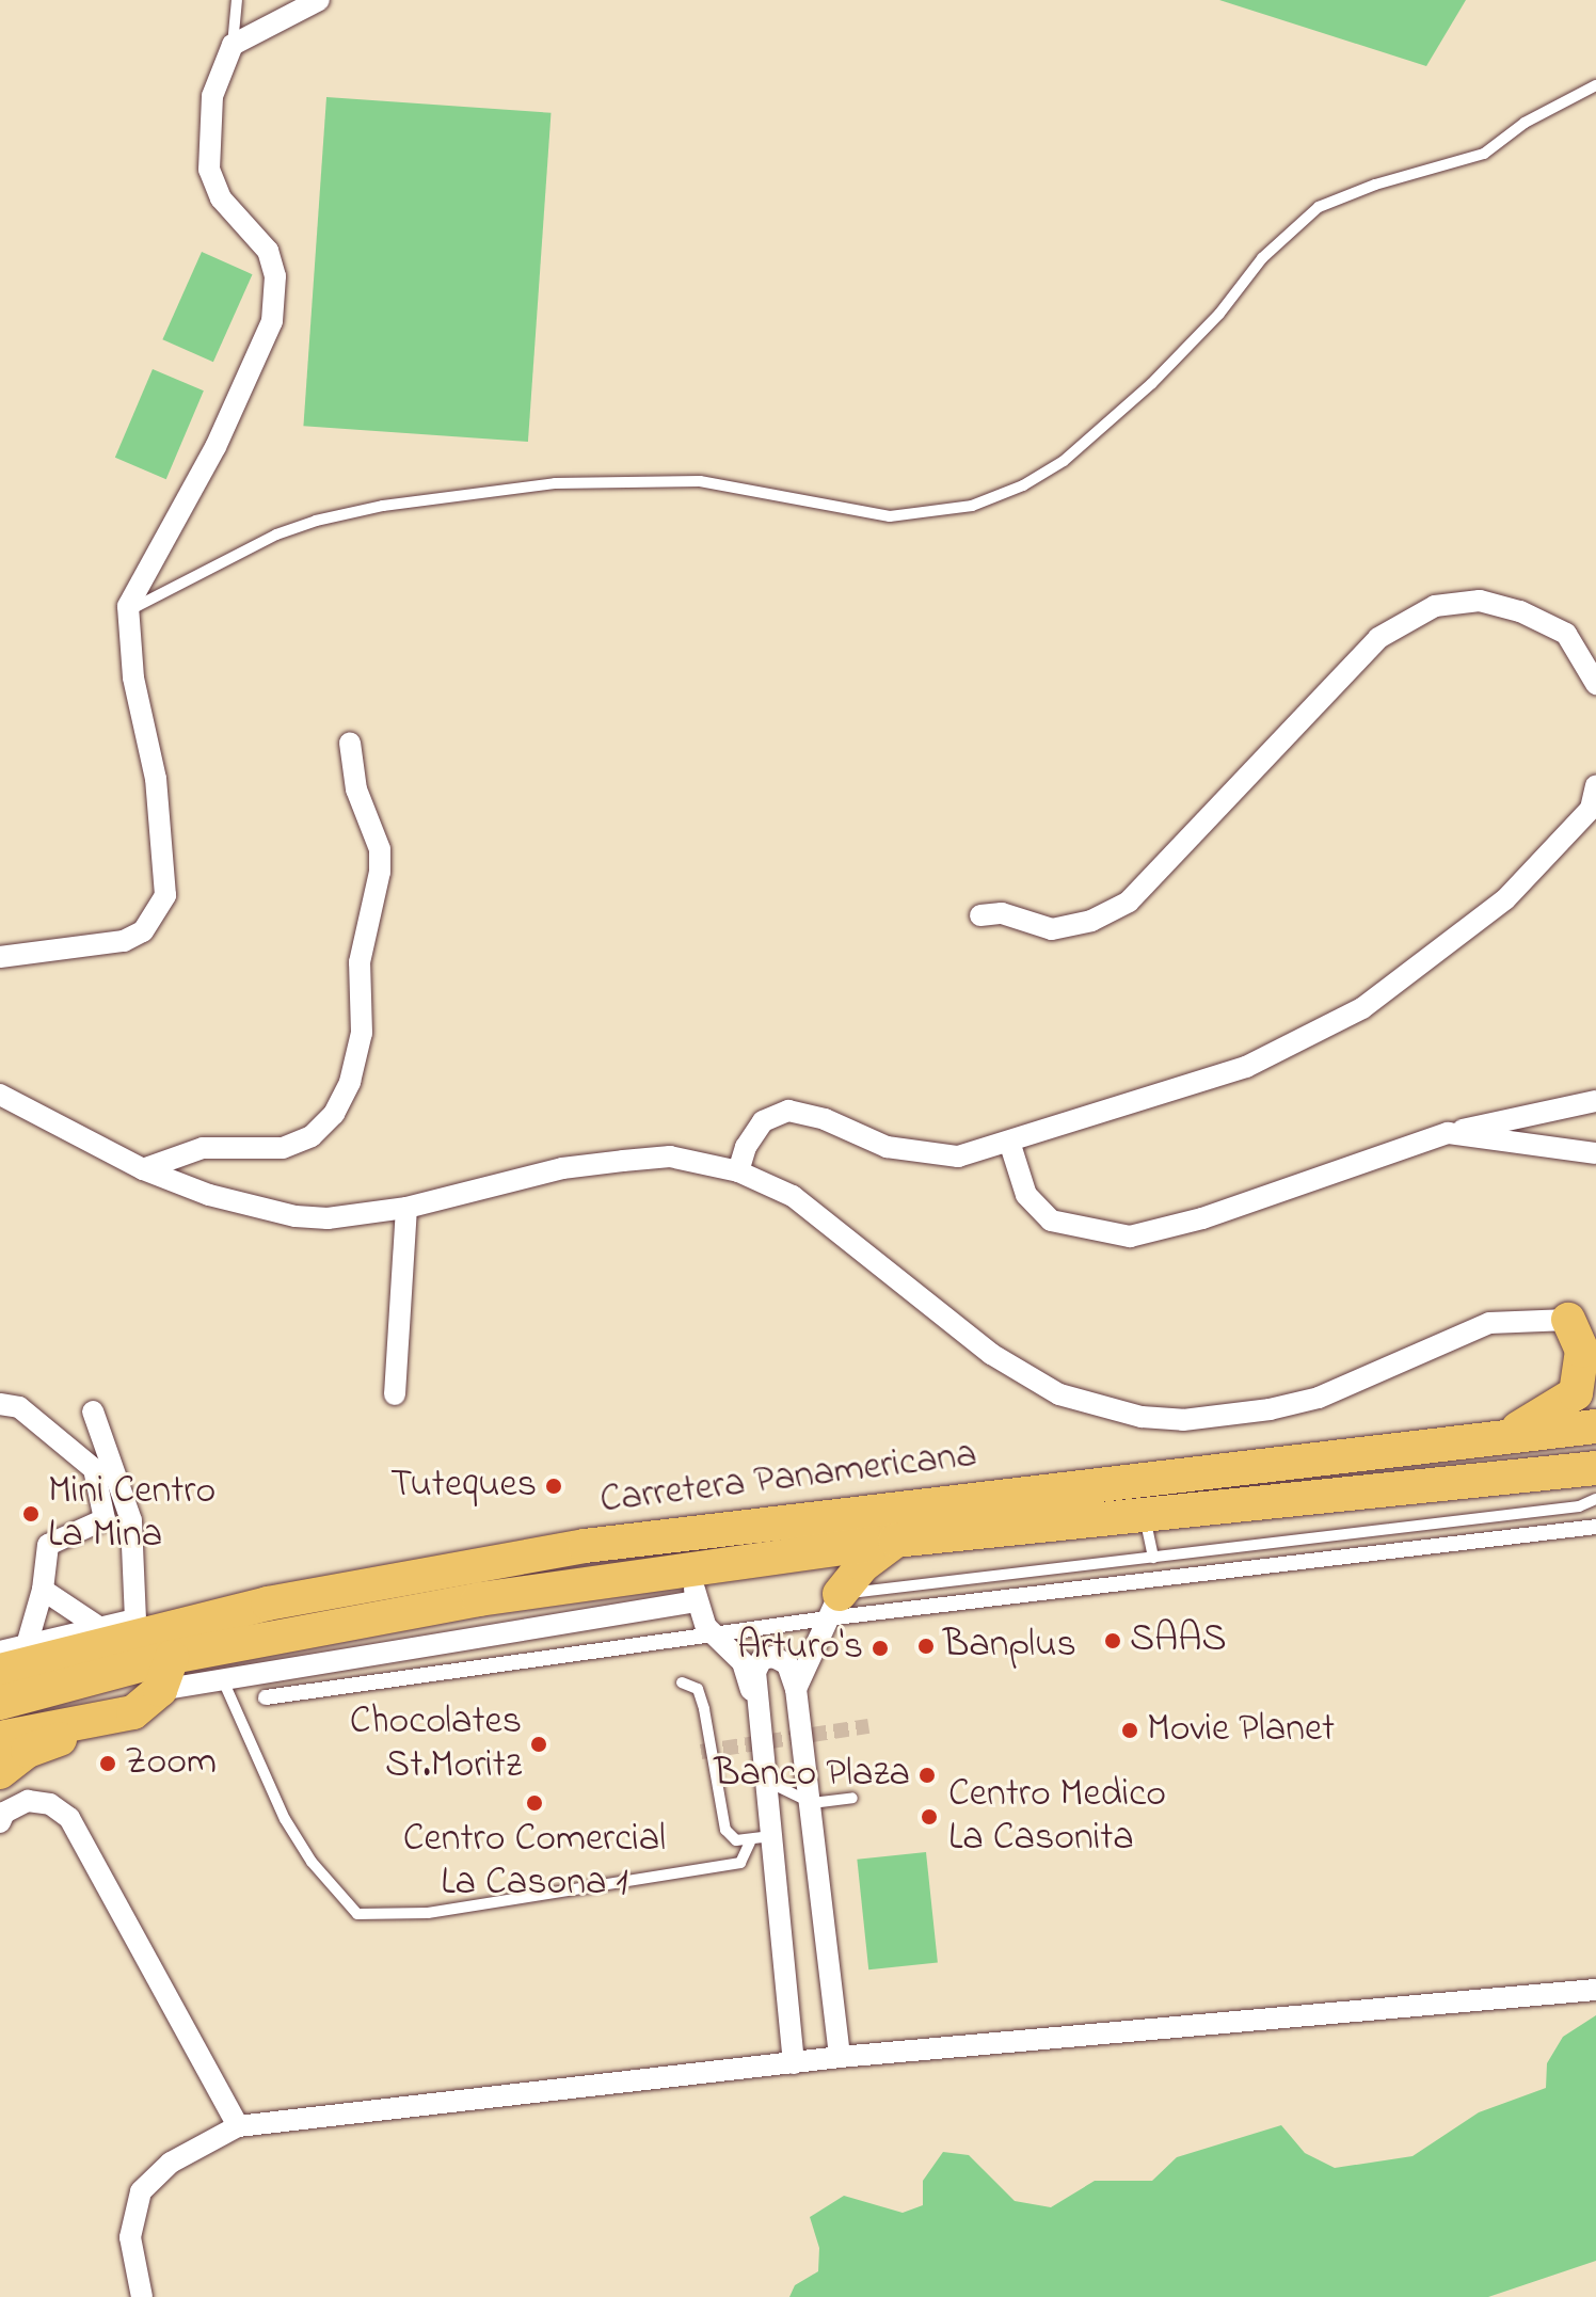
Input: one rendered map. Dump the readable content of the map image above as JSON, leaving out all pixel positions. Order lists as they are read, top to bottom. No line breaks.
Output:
{"streets":{"main road":["Carretera Panamericana"]},"places":["Tuteques","Mini Centro La Mina","SAAS","Banplus","Arturo's","Movie Planet","Chocolates St.Moritz","Zoom","Banco Plaza","Centro Comercial La Casona 1","Centro Medico La Casonita"]}
